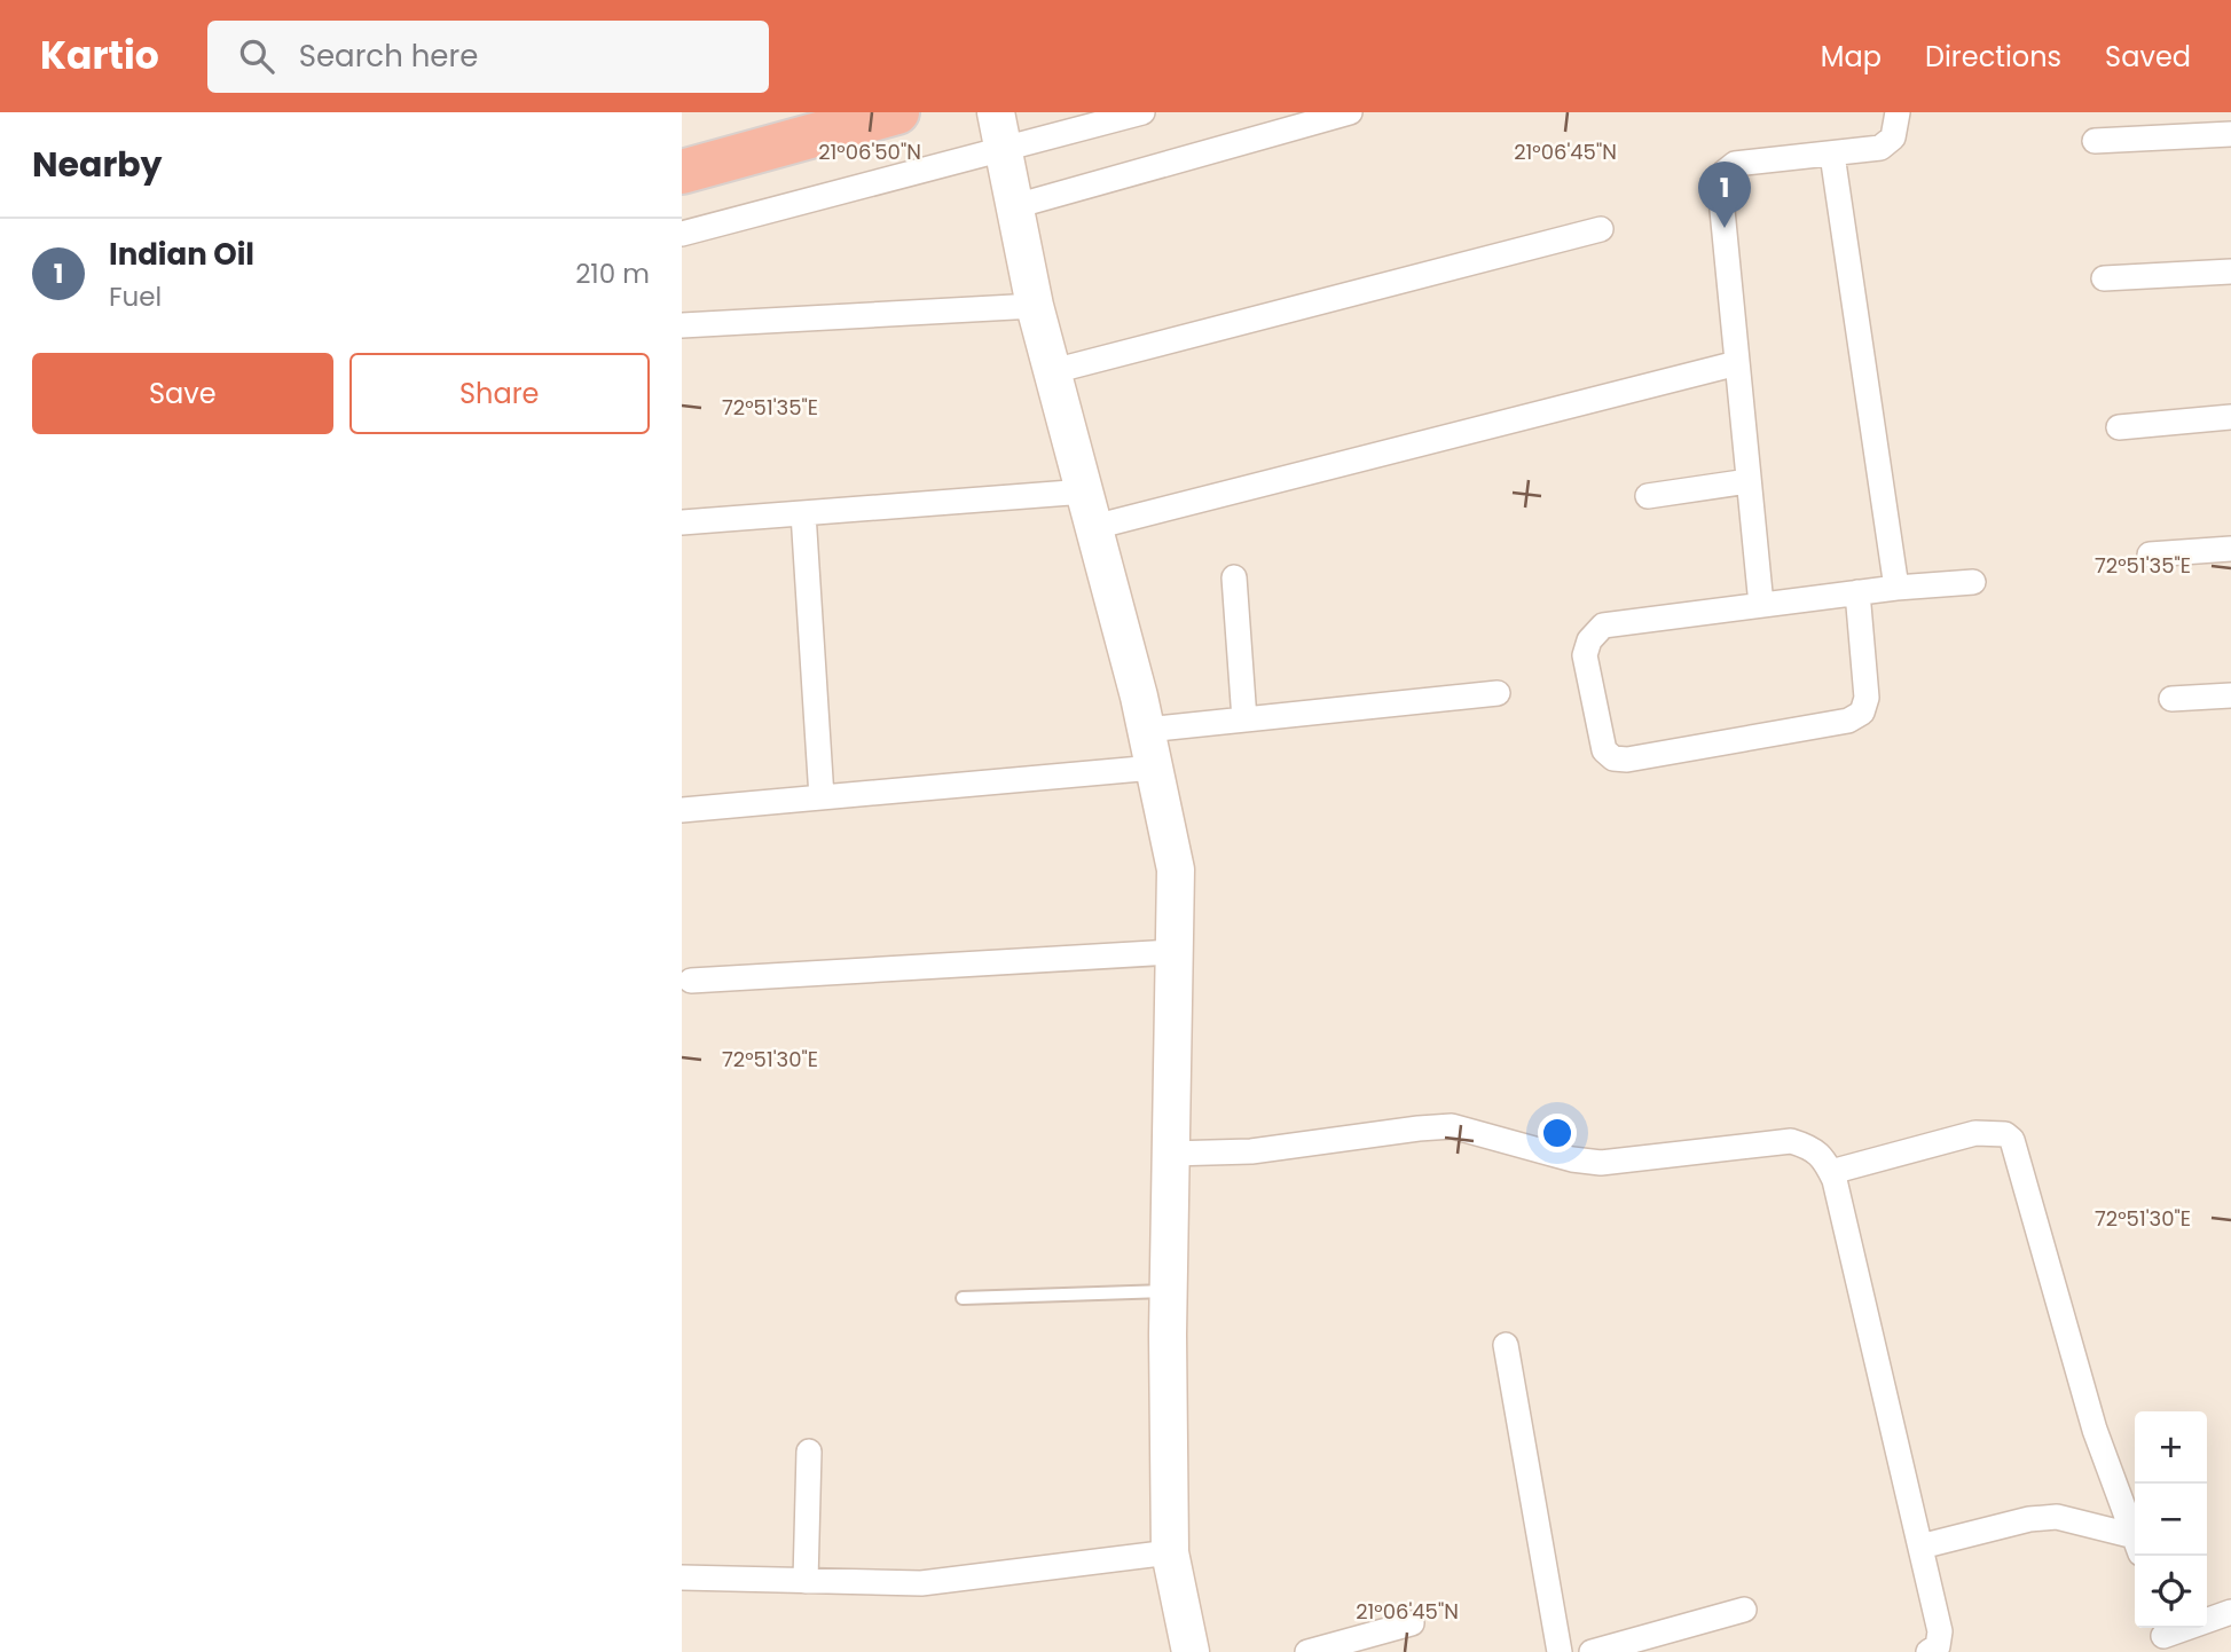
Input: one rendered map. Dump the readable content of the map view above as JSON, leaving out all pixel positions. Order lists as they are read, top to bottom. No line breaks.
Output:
{"page":{"header":"Kartio","search":"Search here","nav":["Map","Directions","Saved"],"heading":"Nearby","pins":"1","list":[{"mark":"1","name":"Indian Oil","note":"Fuel","value":"210 m"}],"buttons":["Save","Share"],"map_buttons":["+","−"]},"coordinates":["21°06'50\"N","21°06'45\"N","72°51'35\"E","72°51'30\"E"]}
